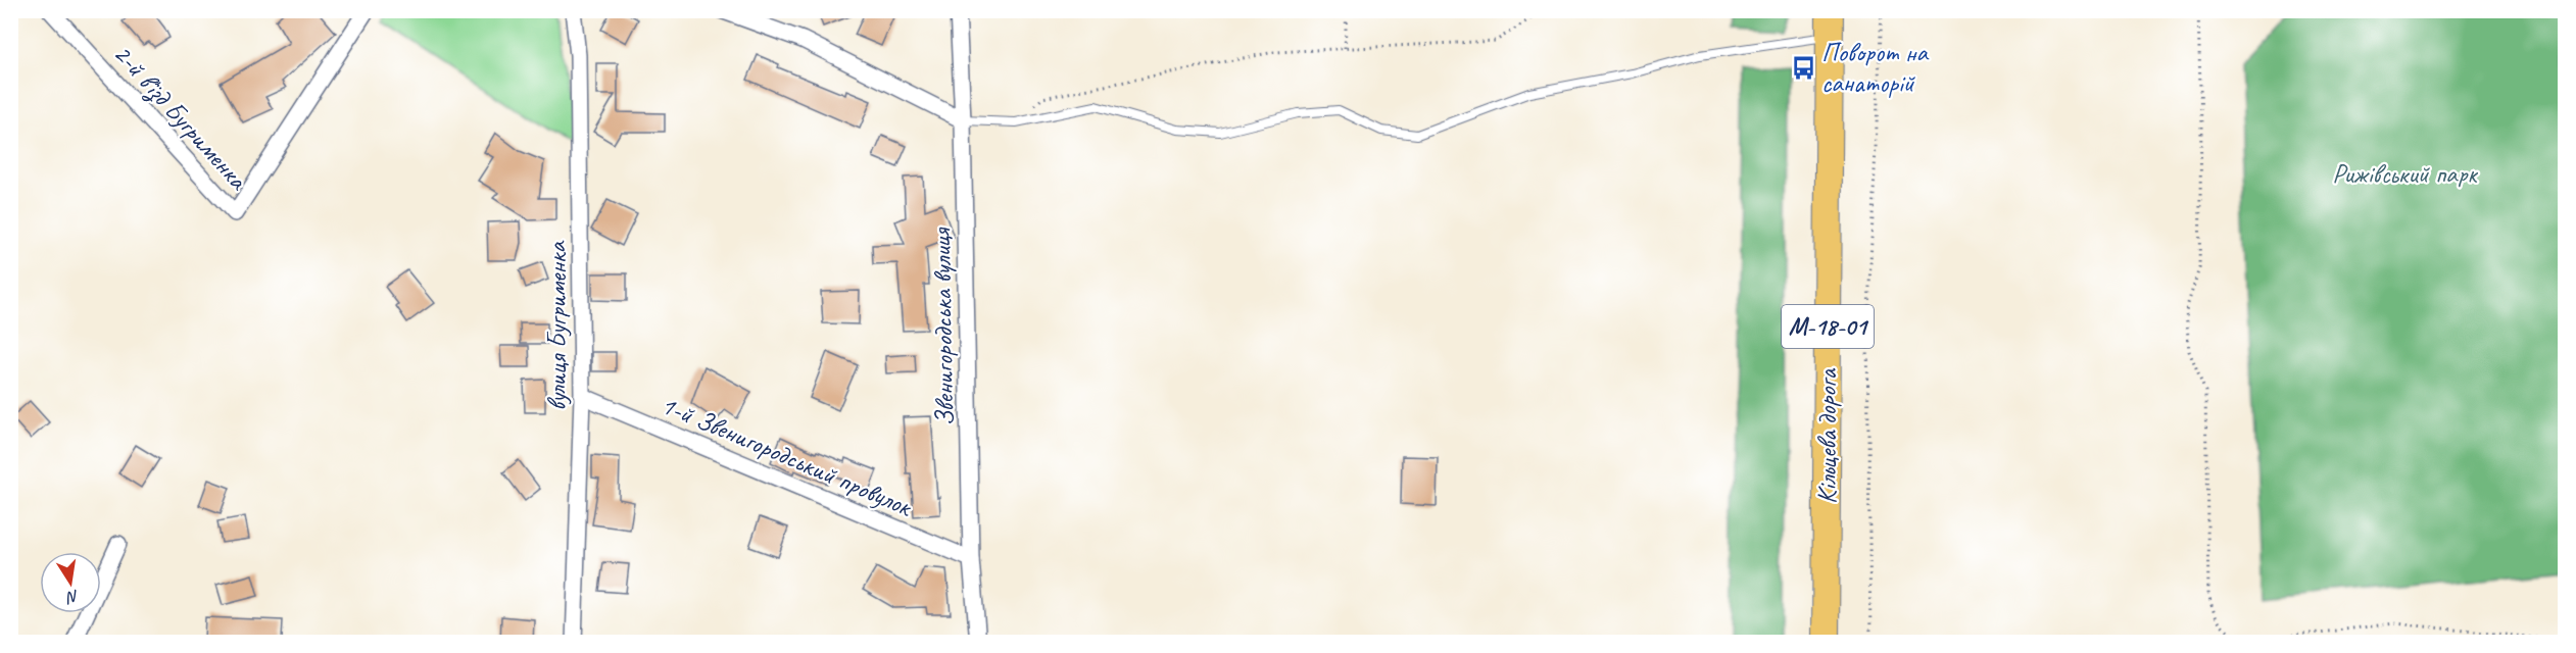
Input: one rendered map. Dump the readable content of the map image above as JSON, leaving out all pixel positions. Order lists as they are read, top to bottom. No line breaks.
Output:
{"streets":{"highway":["М-18-01","Кільцева дорога"],"street":["2-й в'їзд Бугрименка","вулиця Бугрименка","Звенигородська вулиця","1-й Звенигородський провулок"]},"crossings":[["вулиця Бугрименка","1-й Звенигородський провулок"],["Звенигородська вулиця","1-й Звенигородський провулок"]],"parks":["Рижівський парк"],"places":{"bus stop":["Поворот на санаторій"]},"north":"bottom"}
